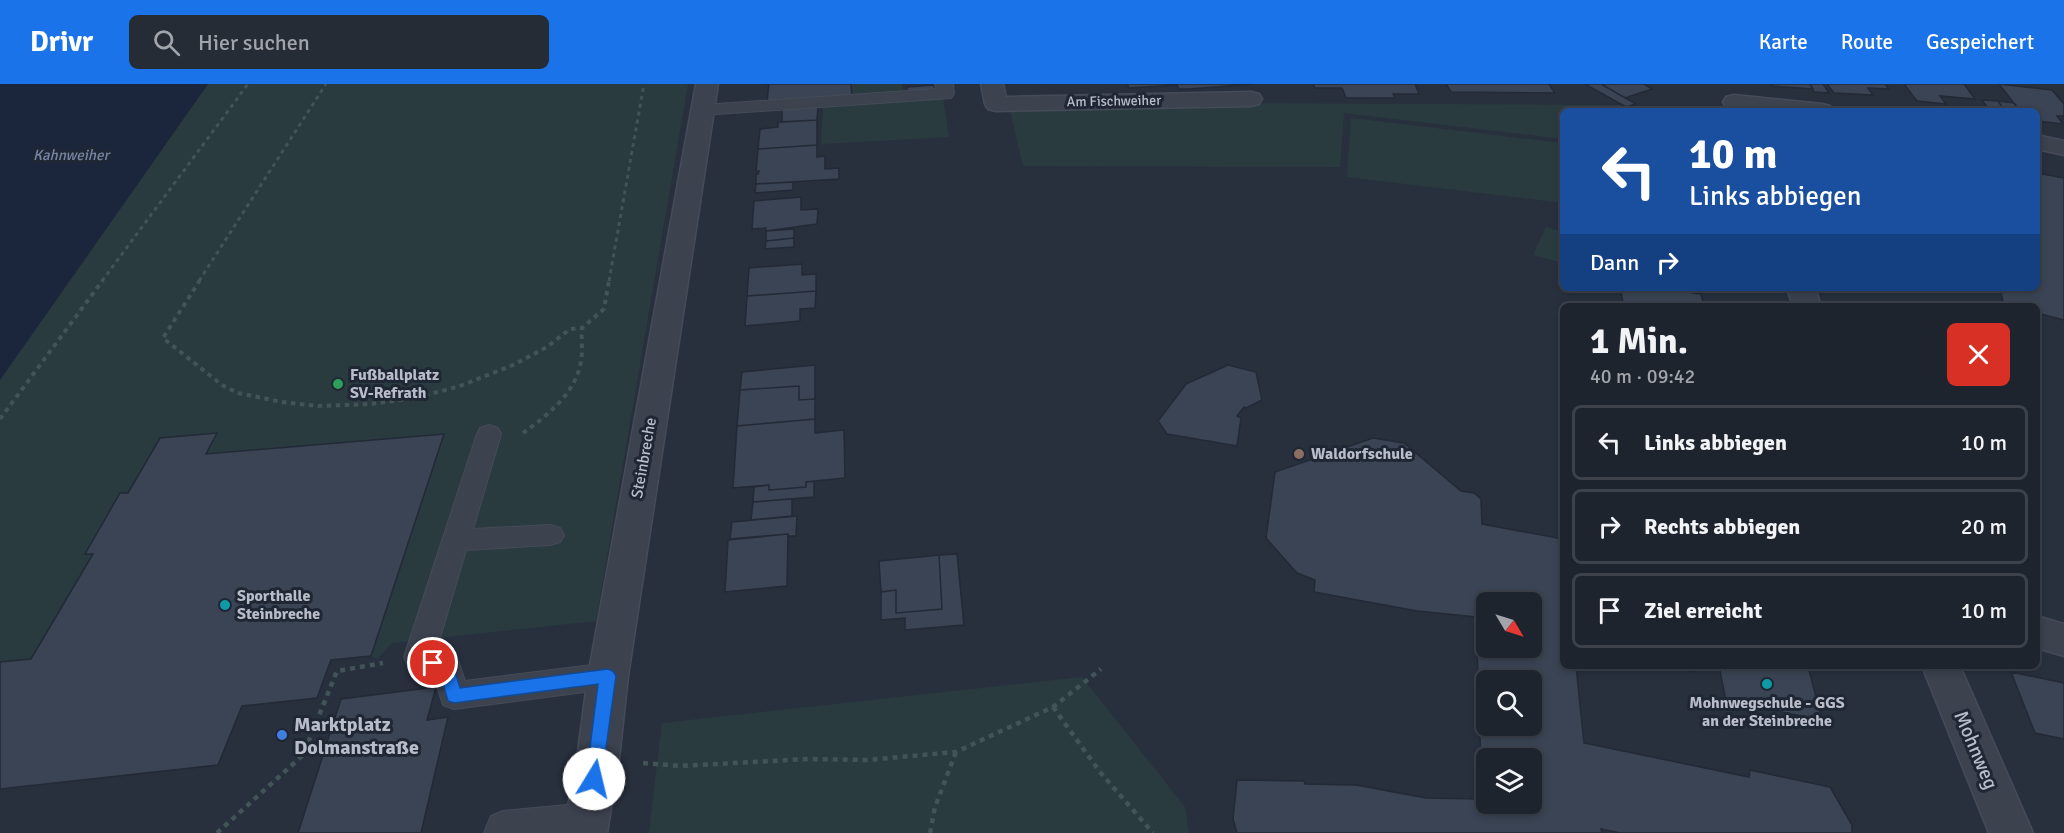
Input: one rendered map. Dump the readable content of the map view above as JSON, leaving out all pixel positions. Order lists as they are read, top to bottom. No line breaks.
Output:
{"streets":{"street":["Am Fischweiher","Steinbreche","Mohnweg"]},"water":["Kahnweiher"],"places":["Fußballplatz SV-Refrath","Waldorfschule","Sporthalle Steinbreche","Mohnwegschule - GGS an der Steinbreche","Marktplatz Dolmanstraße"],"north":"bottom right","page":{"header":"Drivr","search":"Hier suchen","nav":["Karte","Route","Gespeichert"],"turn":["10 m","Links abbiegen"],"then":"Dann","heading":["1 Min.","40 m · 09:42"],"list":[{"name":"Links abbiegen","value":"10 m"},{"name":"Rechts abbiegen","value":"20 m"},{"name":"Ziel erreicht","value":"10 m"}]}}
